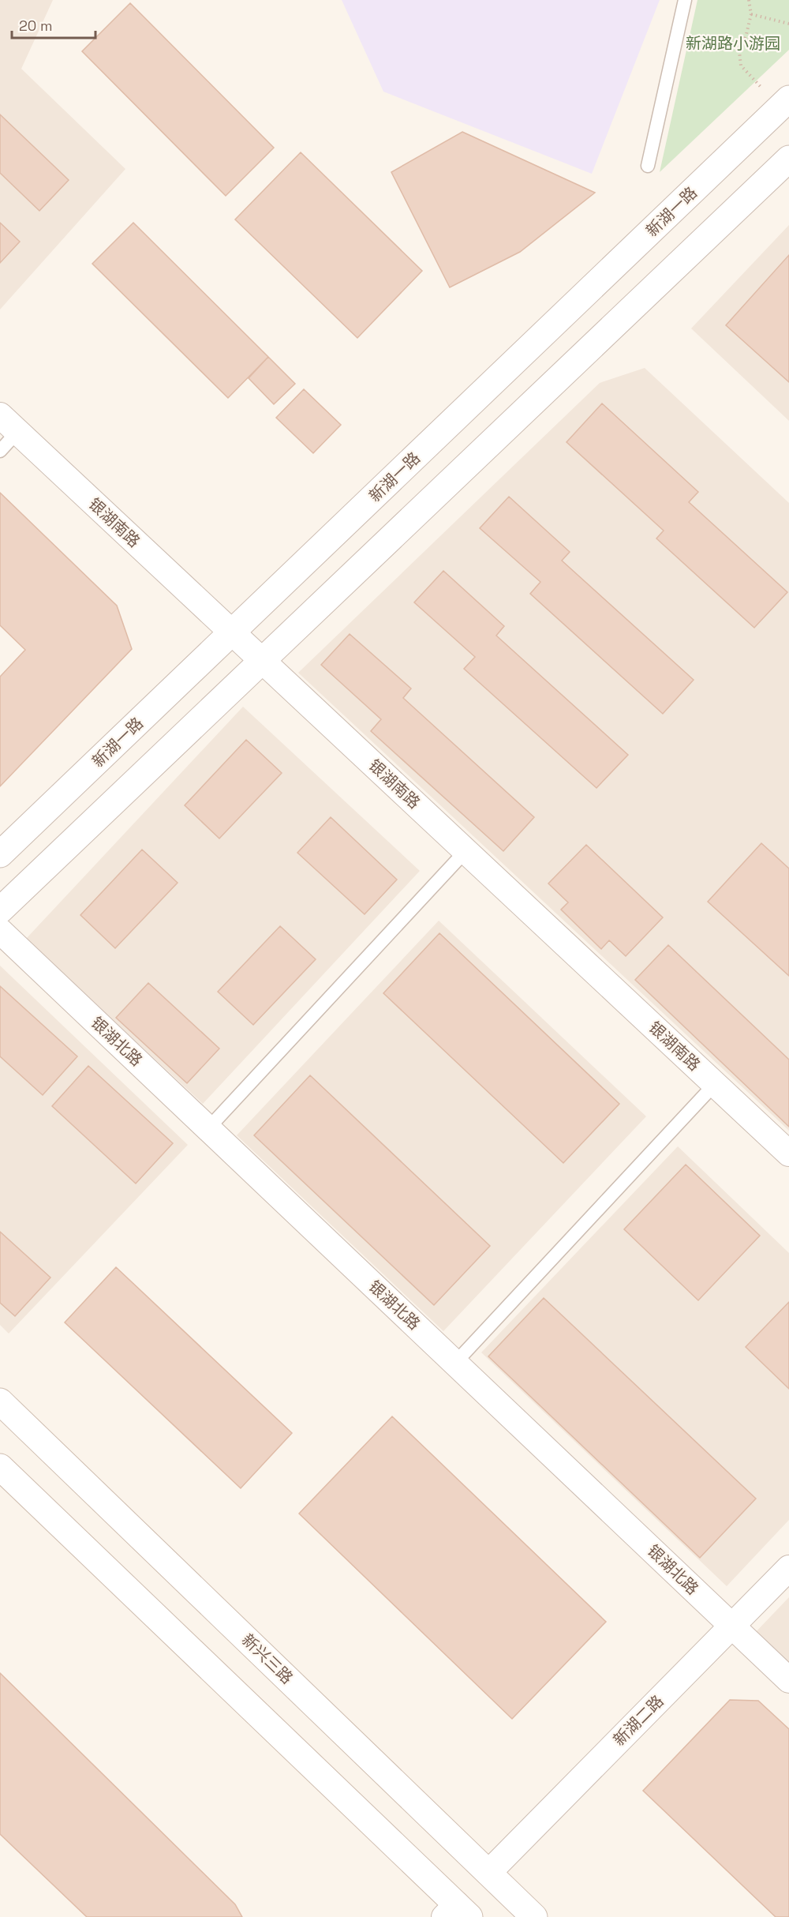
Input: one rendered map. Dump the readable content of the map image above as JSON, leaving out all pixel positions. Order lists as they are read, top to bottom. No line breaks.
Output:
{"streets":{"street":["新湖一路","银湖南路","银湖北路","新兴三路","新湖二路"]},"crossings":[["新湖一路","银湖南路"],["银湖北路","新湖二路"],["新兴三路","新湖二路"]],"parks":["新湖路小游园"],"scale_bar":"20 m"}
